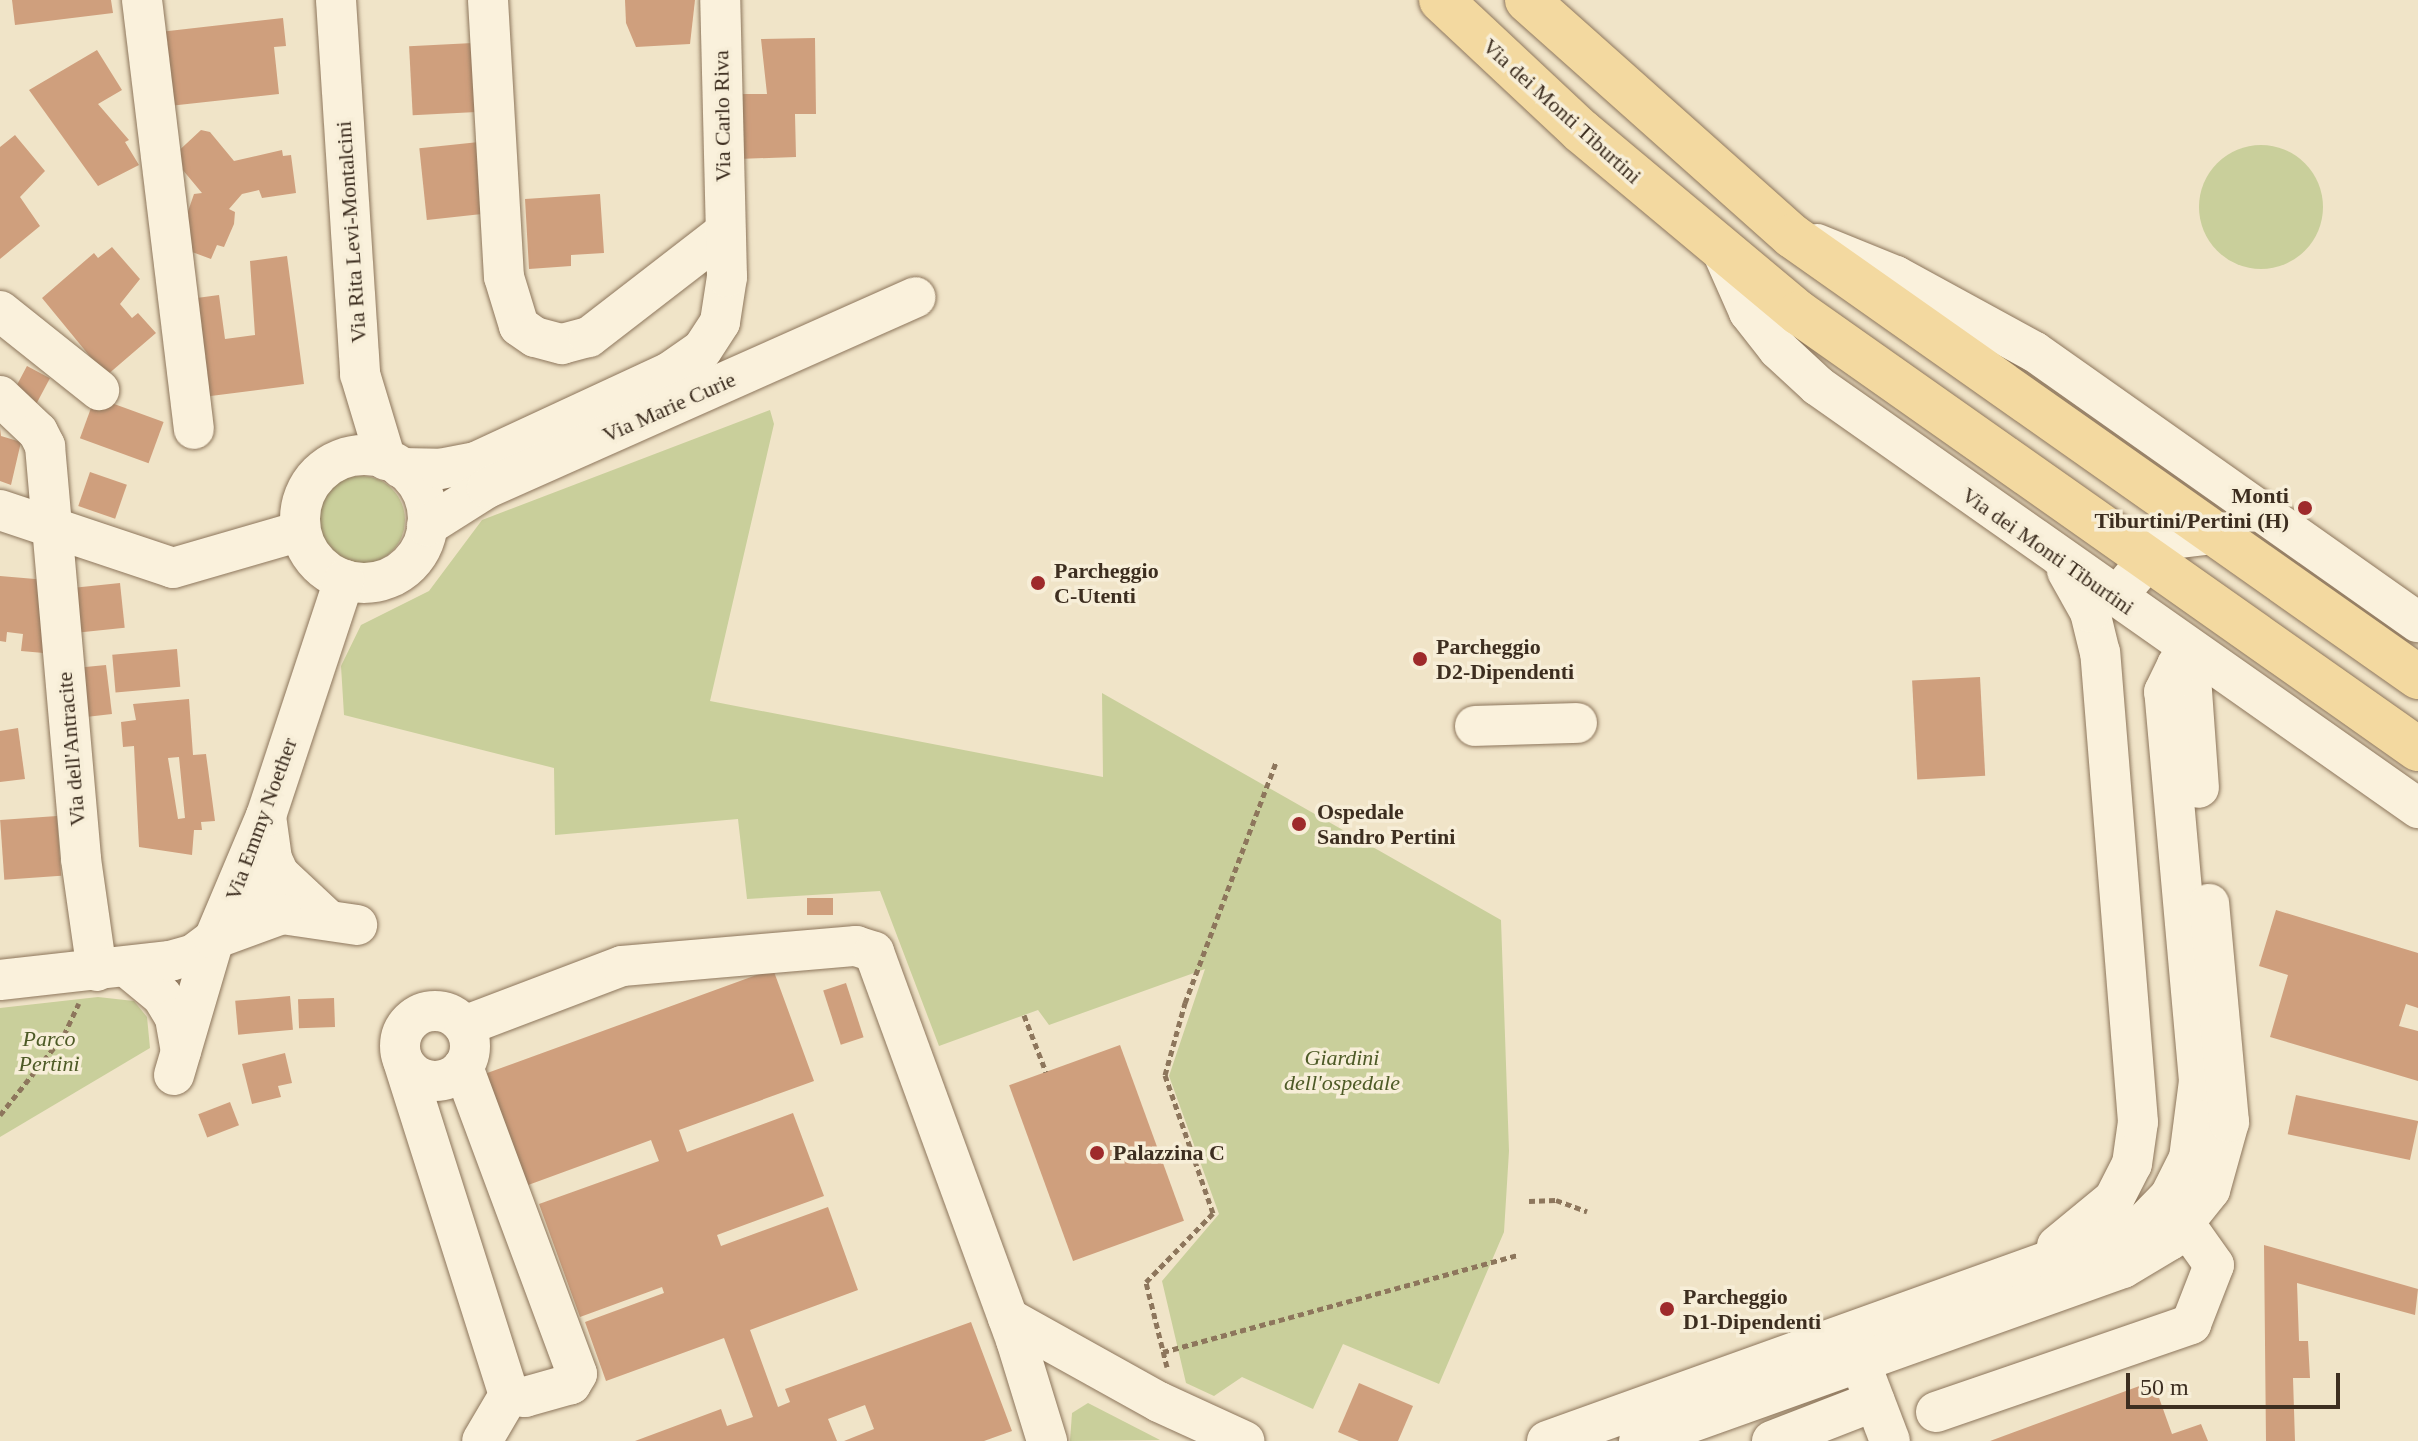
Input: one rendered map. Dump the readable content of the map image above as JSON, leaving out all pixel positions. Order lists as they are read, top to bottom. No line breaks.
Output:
{"streets":{"main road":["Via dei Monti Tiburtini"],"street":["Via Carlo Riva","Via Rita Levi-Montalcini","Via Marie Curie","Via dell'Antracite","Via Emmy Noether"]},"crossings":[["Via Carlo Riva","Via Rita Levi-Montalcini"],["Via Carlo Riva","Via Marie Curie"],["Via Carlo Riva","Via Emmy Noether"],["Via Rita Levi-Montalcini","Via Marie Curie"],["Via Rita Levi-Montalcini","Via Emmy Noether"],["Via Marie Curie","Via Emmy Noether"],["Via dell'Antracite","Via Emmy Noether"]],"parks":["Parco Pertini","Giardini dell'ospedale"],"places":["Monti Tiburtini/Pertini (H)","Parcheggio C-Utenti","Parcheggio D2-Dipendenti","Ospedale Sandro Pertini","Palazzina C","Parcheggio D1-Dipendenti"],"scale_bar":"50 m"}
